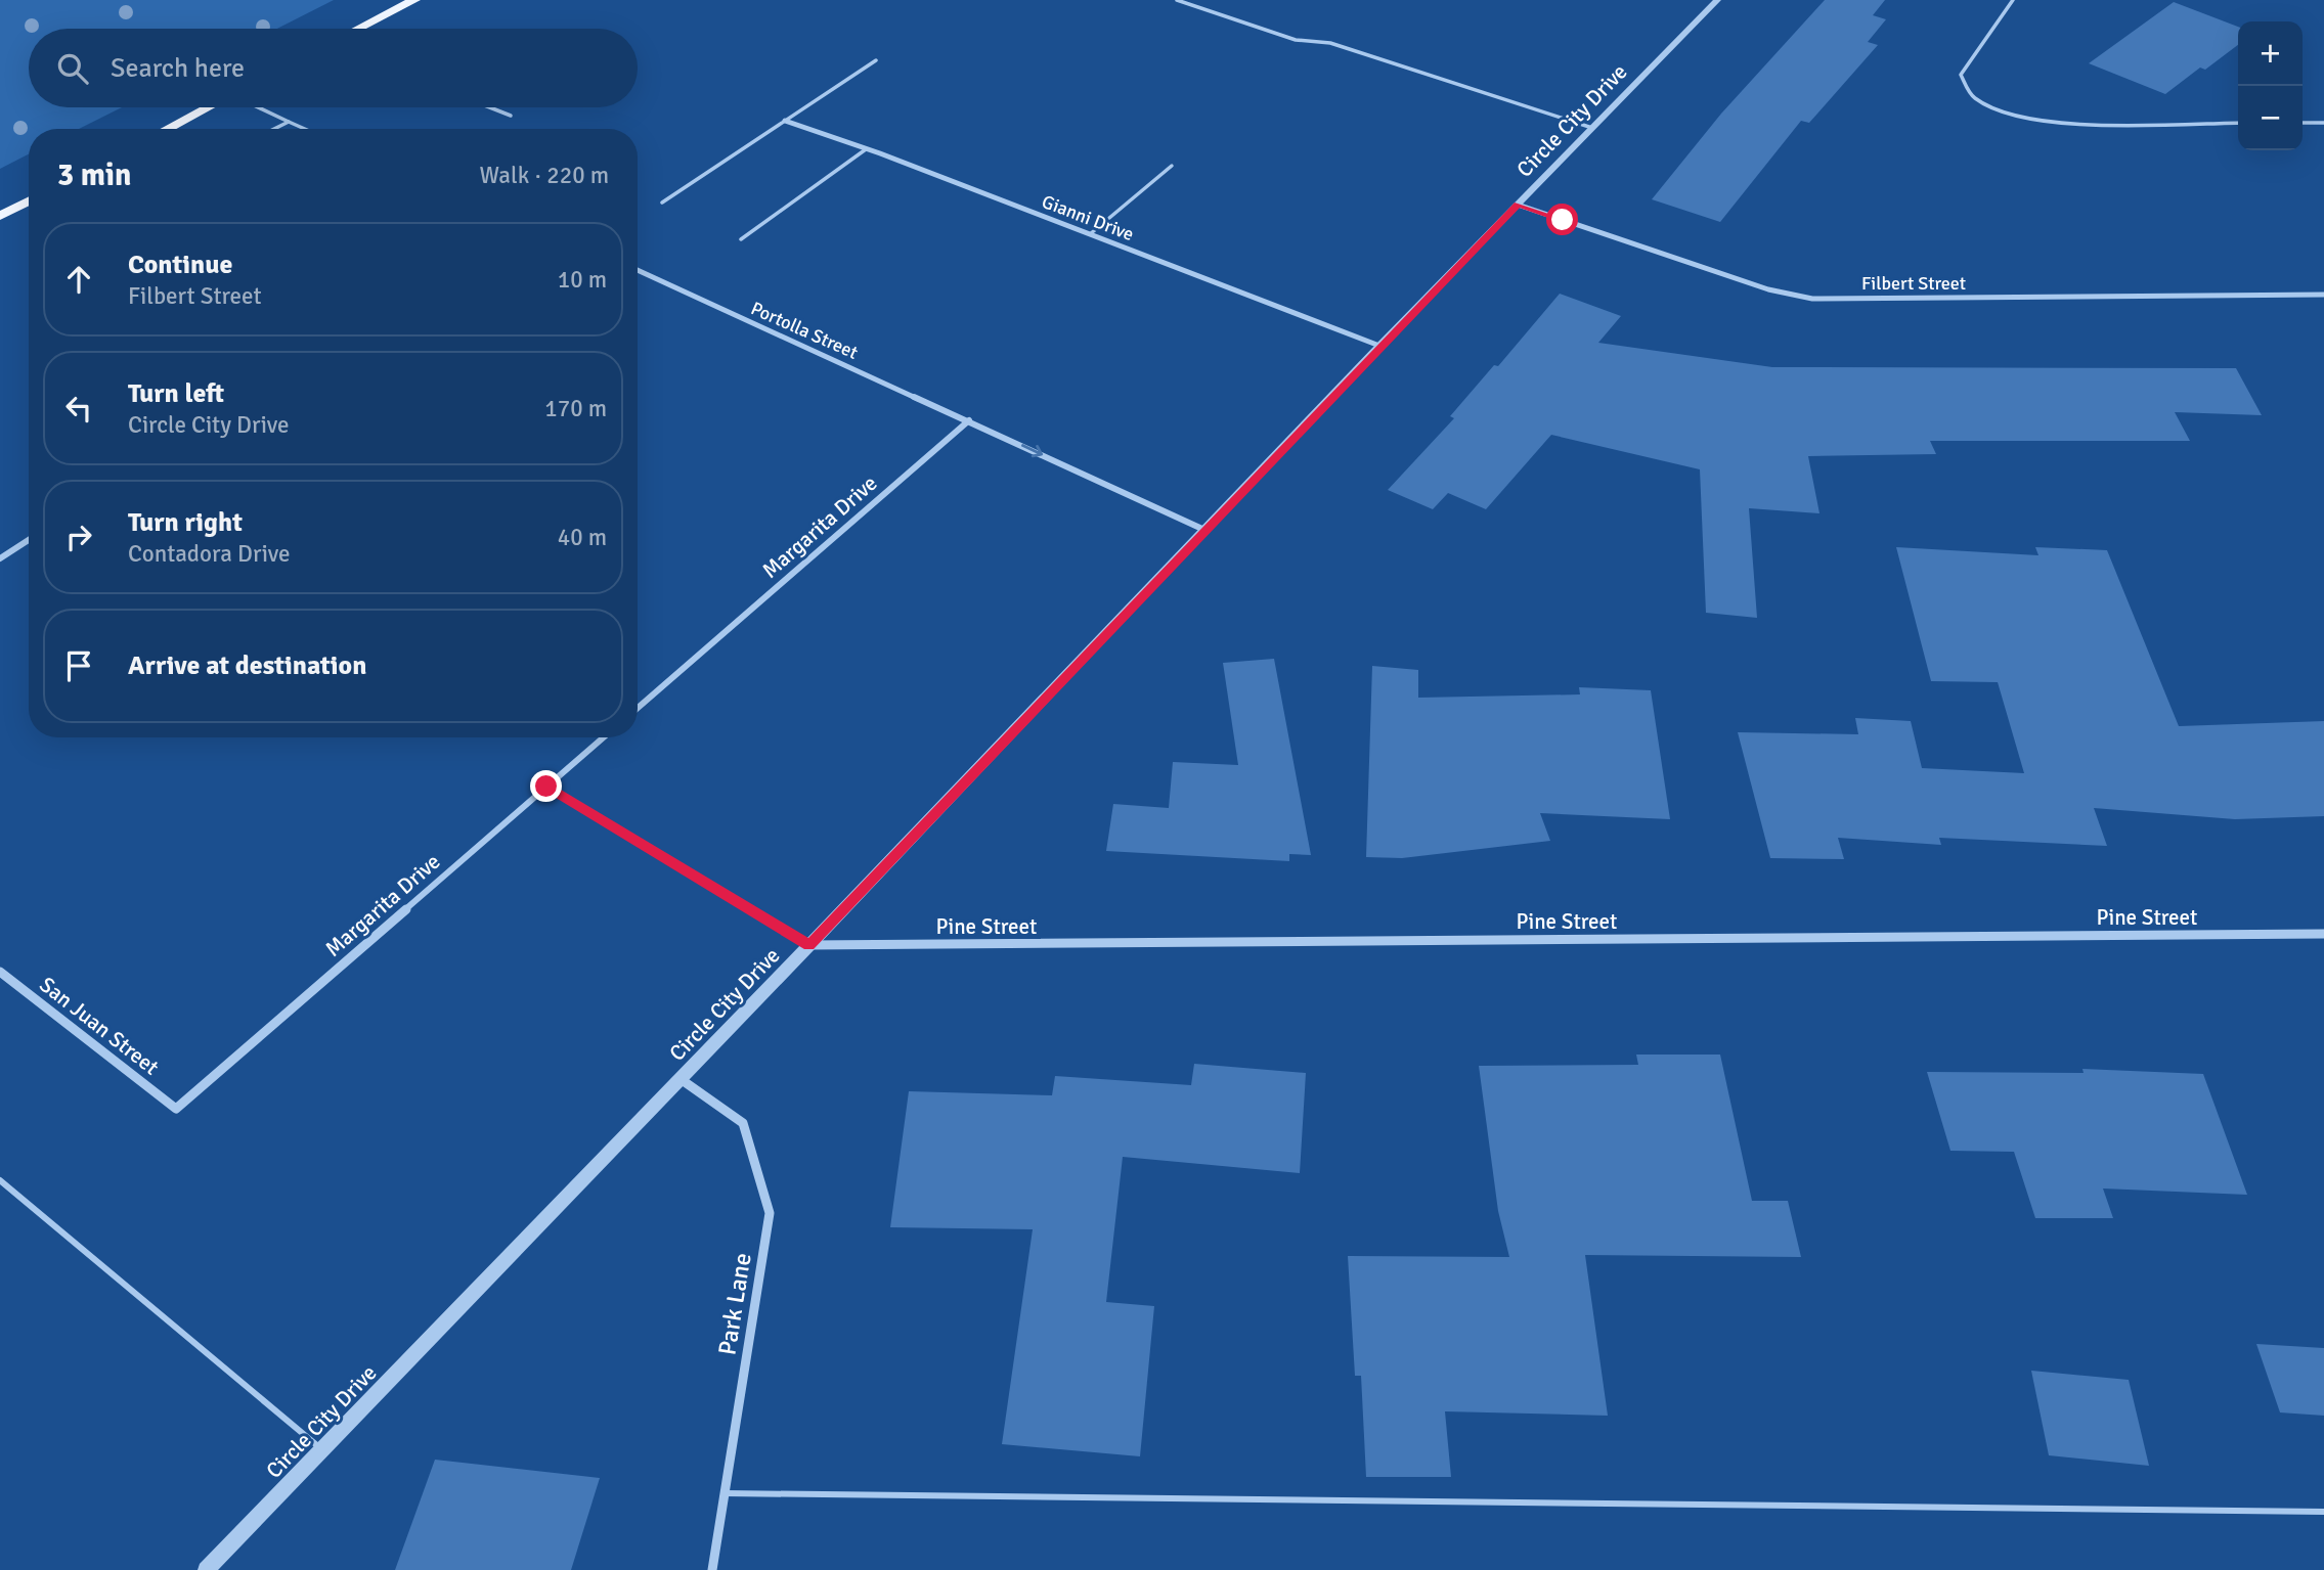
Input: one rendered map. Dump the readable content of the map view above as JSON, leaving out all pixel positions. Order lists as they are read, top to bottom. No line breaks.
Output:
{"streets":{"street":["Circle City Drive","Gianni Drive","Filbert Street","Portolla Street","Margarita Drive","Pine Street","San Juan Street","Park Lane"]},"crossings":[["Circle City Drive","Gianni Drive"],["Circle City Drive","Filbert Street"],["Circle City Drive","Portolla Street"],["Circle City Drive","Pine Street"],["Circle City Drive","Park Lane"],["Portolla Street","Margarita Drive"],["Margarita Drive","San Juan Street"]],"one_way":["Portolla Street"],"page":{"map_buttons":["+","−"],"search":"Search here","heading":["3 min","Walk · 220 m"],"list":[["Continue","Filbert Street","10 m"],["Turn left","Circle City Drive","170 m"],["Turn right","Contadora Drive","40 m"],"Arrive at destination"]}}
